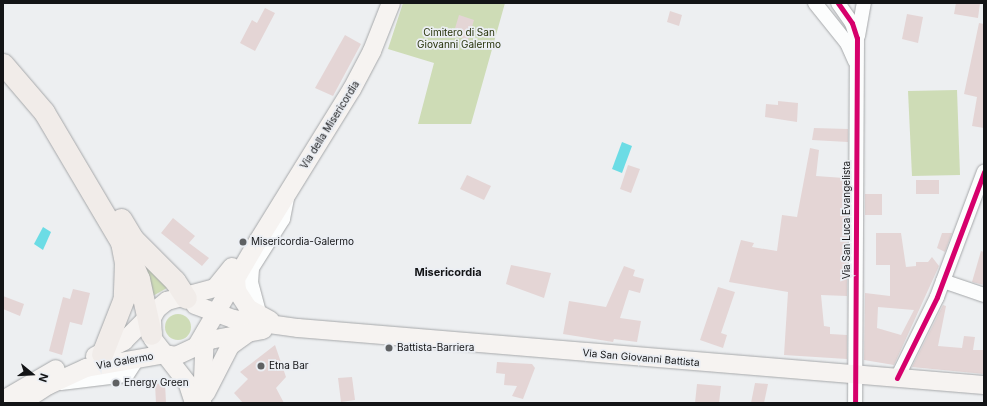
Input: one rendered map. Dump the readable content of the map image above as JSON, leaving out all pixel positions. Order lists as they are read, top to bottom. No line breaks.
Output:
{"streets":{"main road":["Via della Misericordia","Via San Giovanni Battista","Via Galermo"],"street":["Via San Luca Evangelista"]},"crossings":[["Via della Misericordia","Via Galermo"],["Via San Luca Evangelista","Via San Giovanni Battista"]],"districts":["Misericordia"],"parks":["Cimitero di San Giovanni Galermo"],"places":["Misericordia-Galermo","Battista-Barriera","Etna Bar","Energy Green"],"north":"right"}
